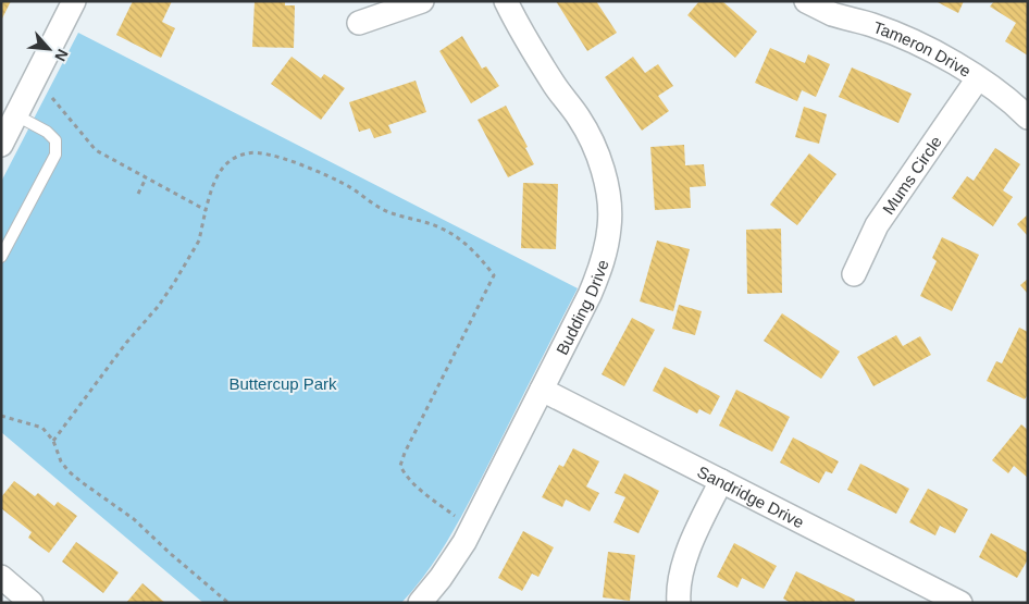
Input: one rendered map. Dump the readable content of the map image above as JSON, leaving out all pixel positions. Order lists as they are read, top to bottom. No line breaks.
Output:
{"streets":{"street":["Tameron Drive","Mums Circle","Budding Drive","Sandridge Drive"]},"crossings":[["Tameron Drive","Mums Circle"],["Budding Drive","Sandridge Drive"]],"parks":["Buttercup Park"],"north":"bottom right"}
